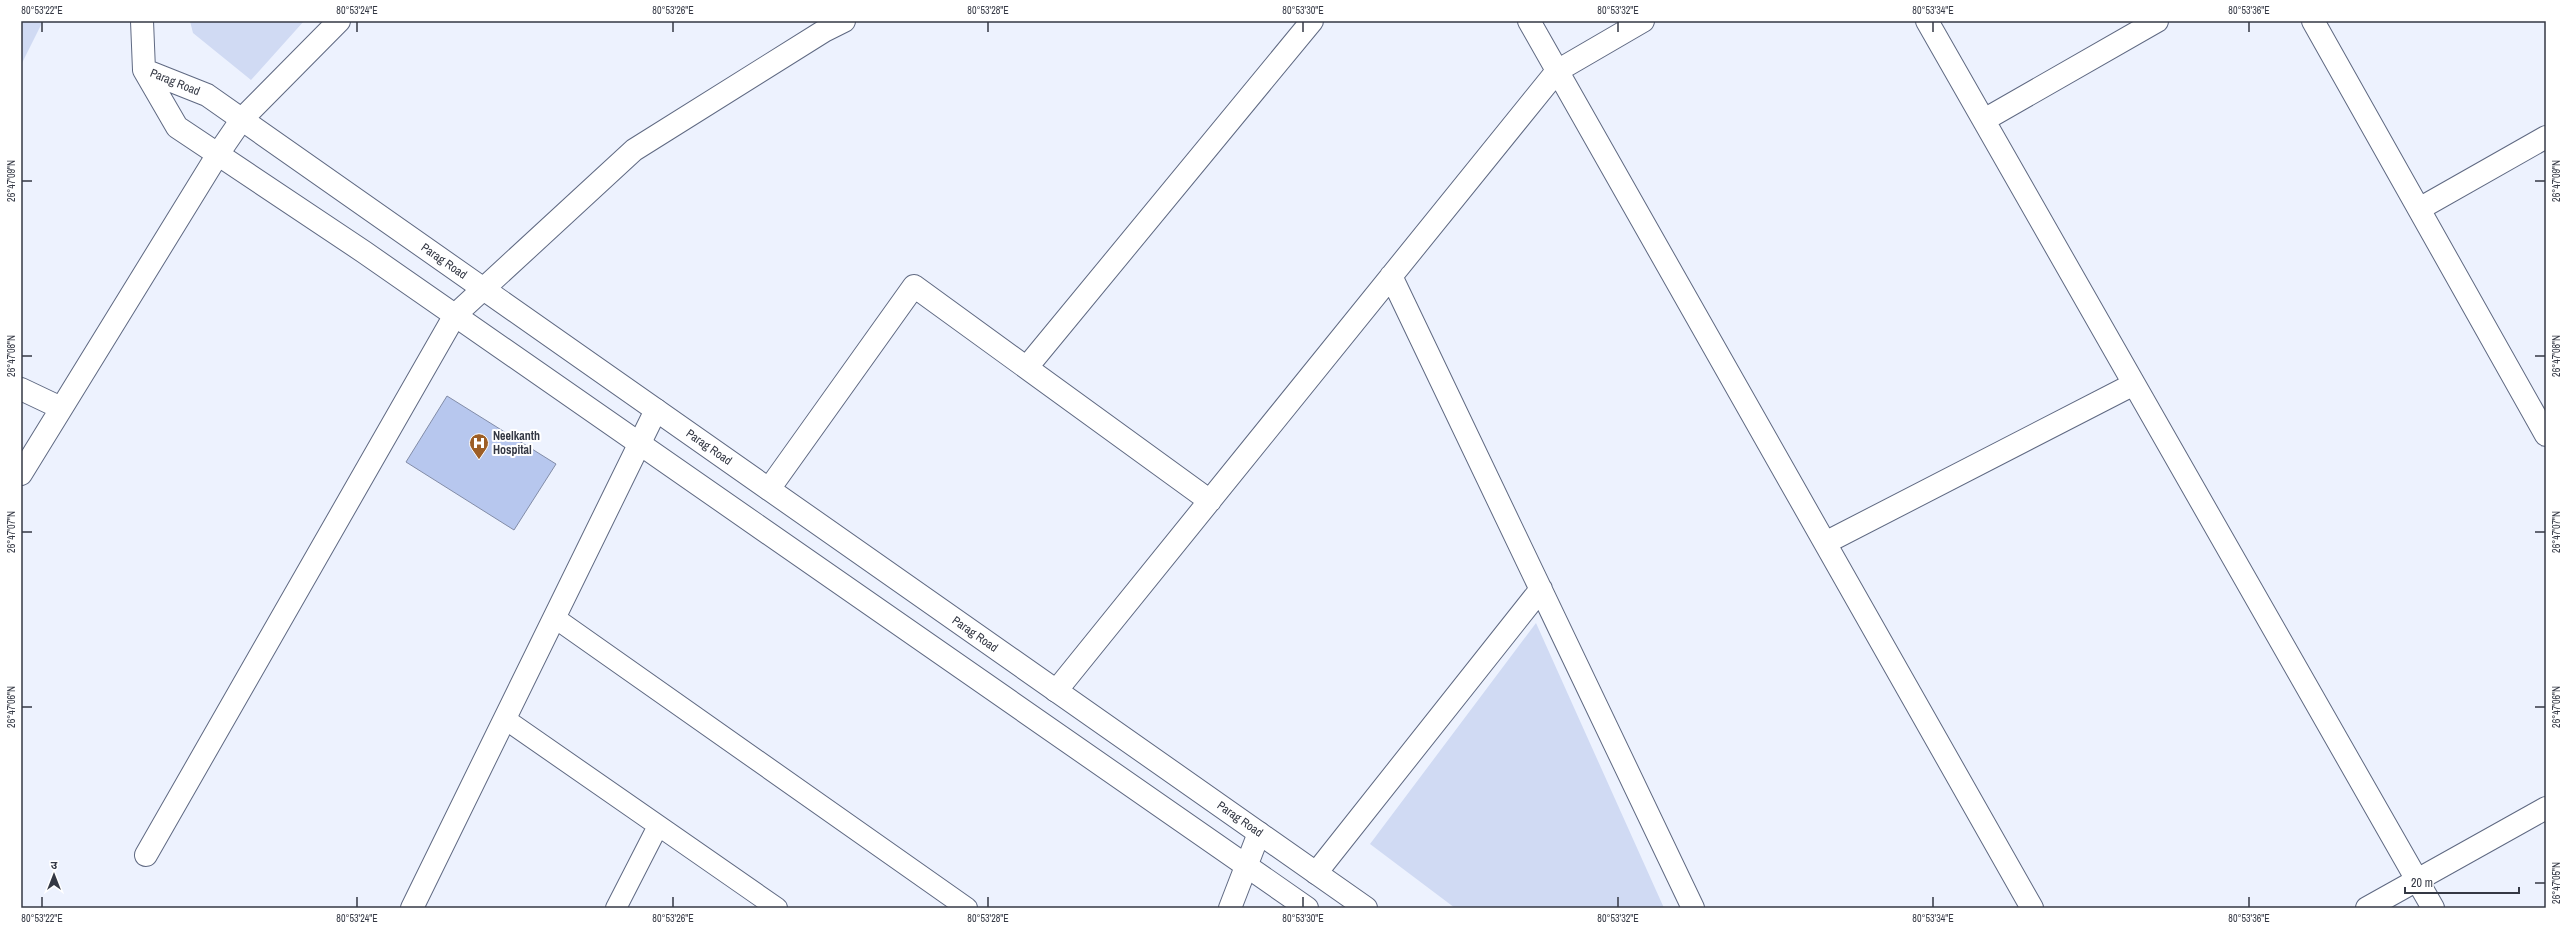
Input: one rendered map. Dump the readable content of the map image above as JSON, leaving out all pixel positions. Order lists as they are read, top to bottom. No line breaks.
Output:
{"streets":{"street":["Parag Road"]},"places":{"hospital":["Neelkanth Hospital"]},"scale_bar":"20 m","north":"top","coordinates":["80°53'22\"E","80°53'24\"E","80°53'26\"E","80°53'28\"E","80°53'30\"E","80°53'32\"E","80°53'34\"E","80°53'36\"E","26°47'09\"N","26°47'08\"N","26°47'07\"N","26°47'06\"N","26°47'05\"N"]}
